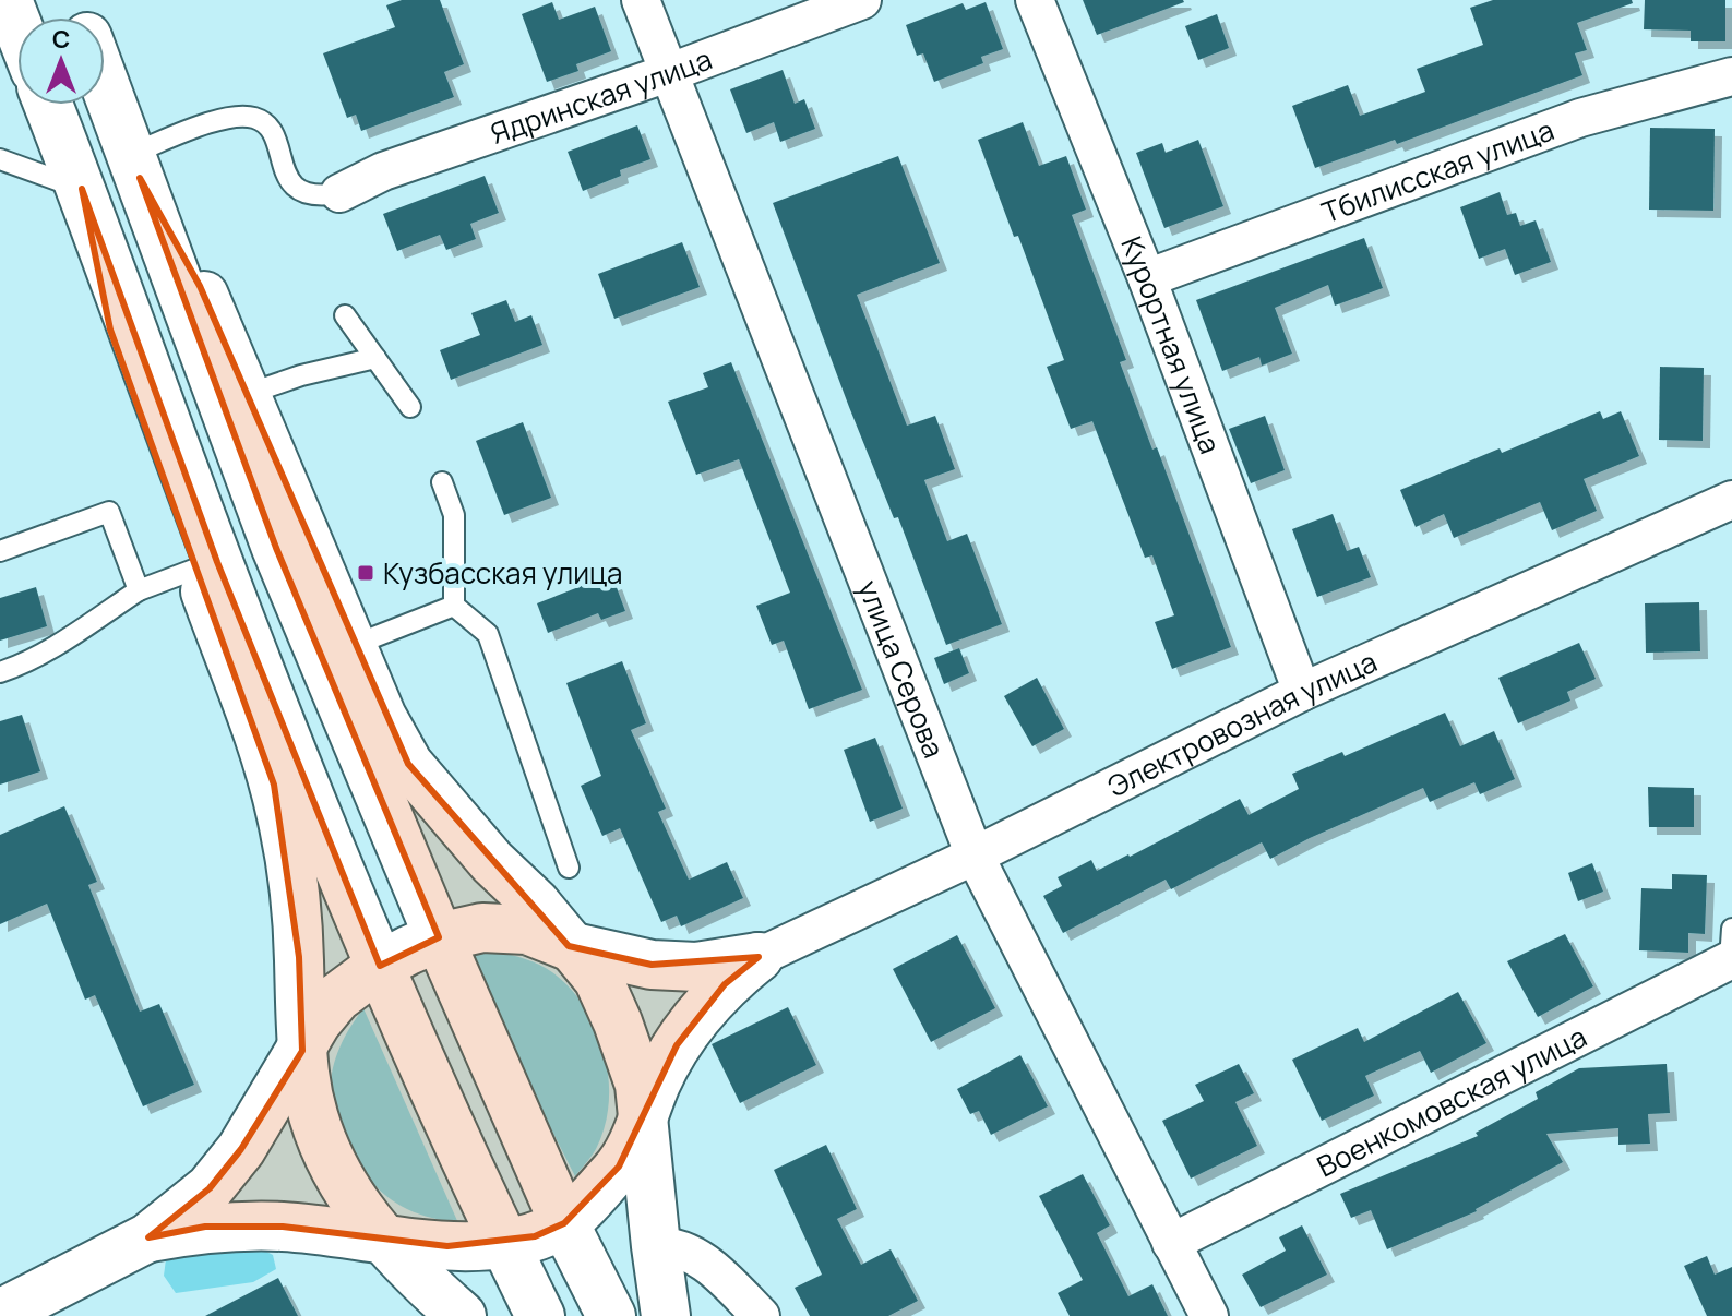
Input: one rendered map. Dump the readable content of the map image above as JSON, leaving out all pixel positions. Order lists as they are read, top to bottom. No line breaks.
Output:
{"streets":{"street":["Ядринская улица","Тбилисская улица","Курортная улица","улица Серова","Электровозная улица","Военкомовская улица"]},"crossings":[["Ядринская улица","улица Серова"],["Тбилисская улица","Курортная улица"],["Курортная улица","Электровозная улица"],["улица Серова","Электровозная улица"],["улица Серова","Военкомовская улица"]],"places":{"transit":["Кузбасская улица"]},"north":"top"}
